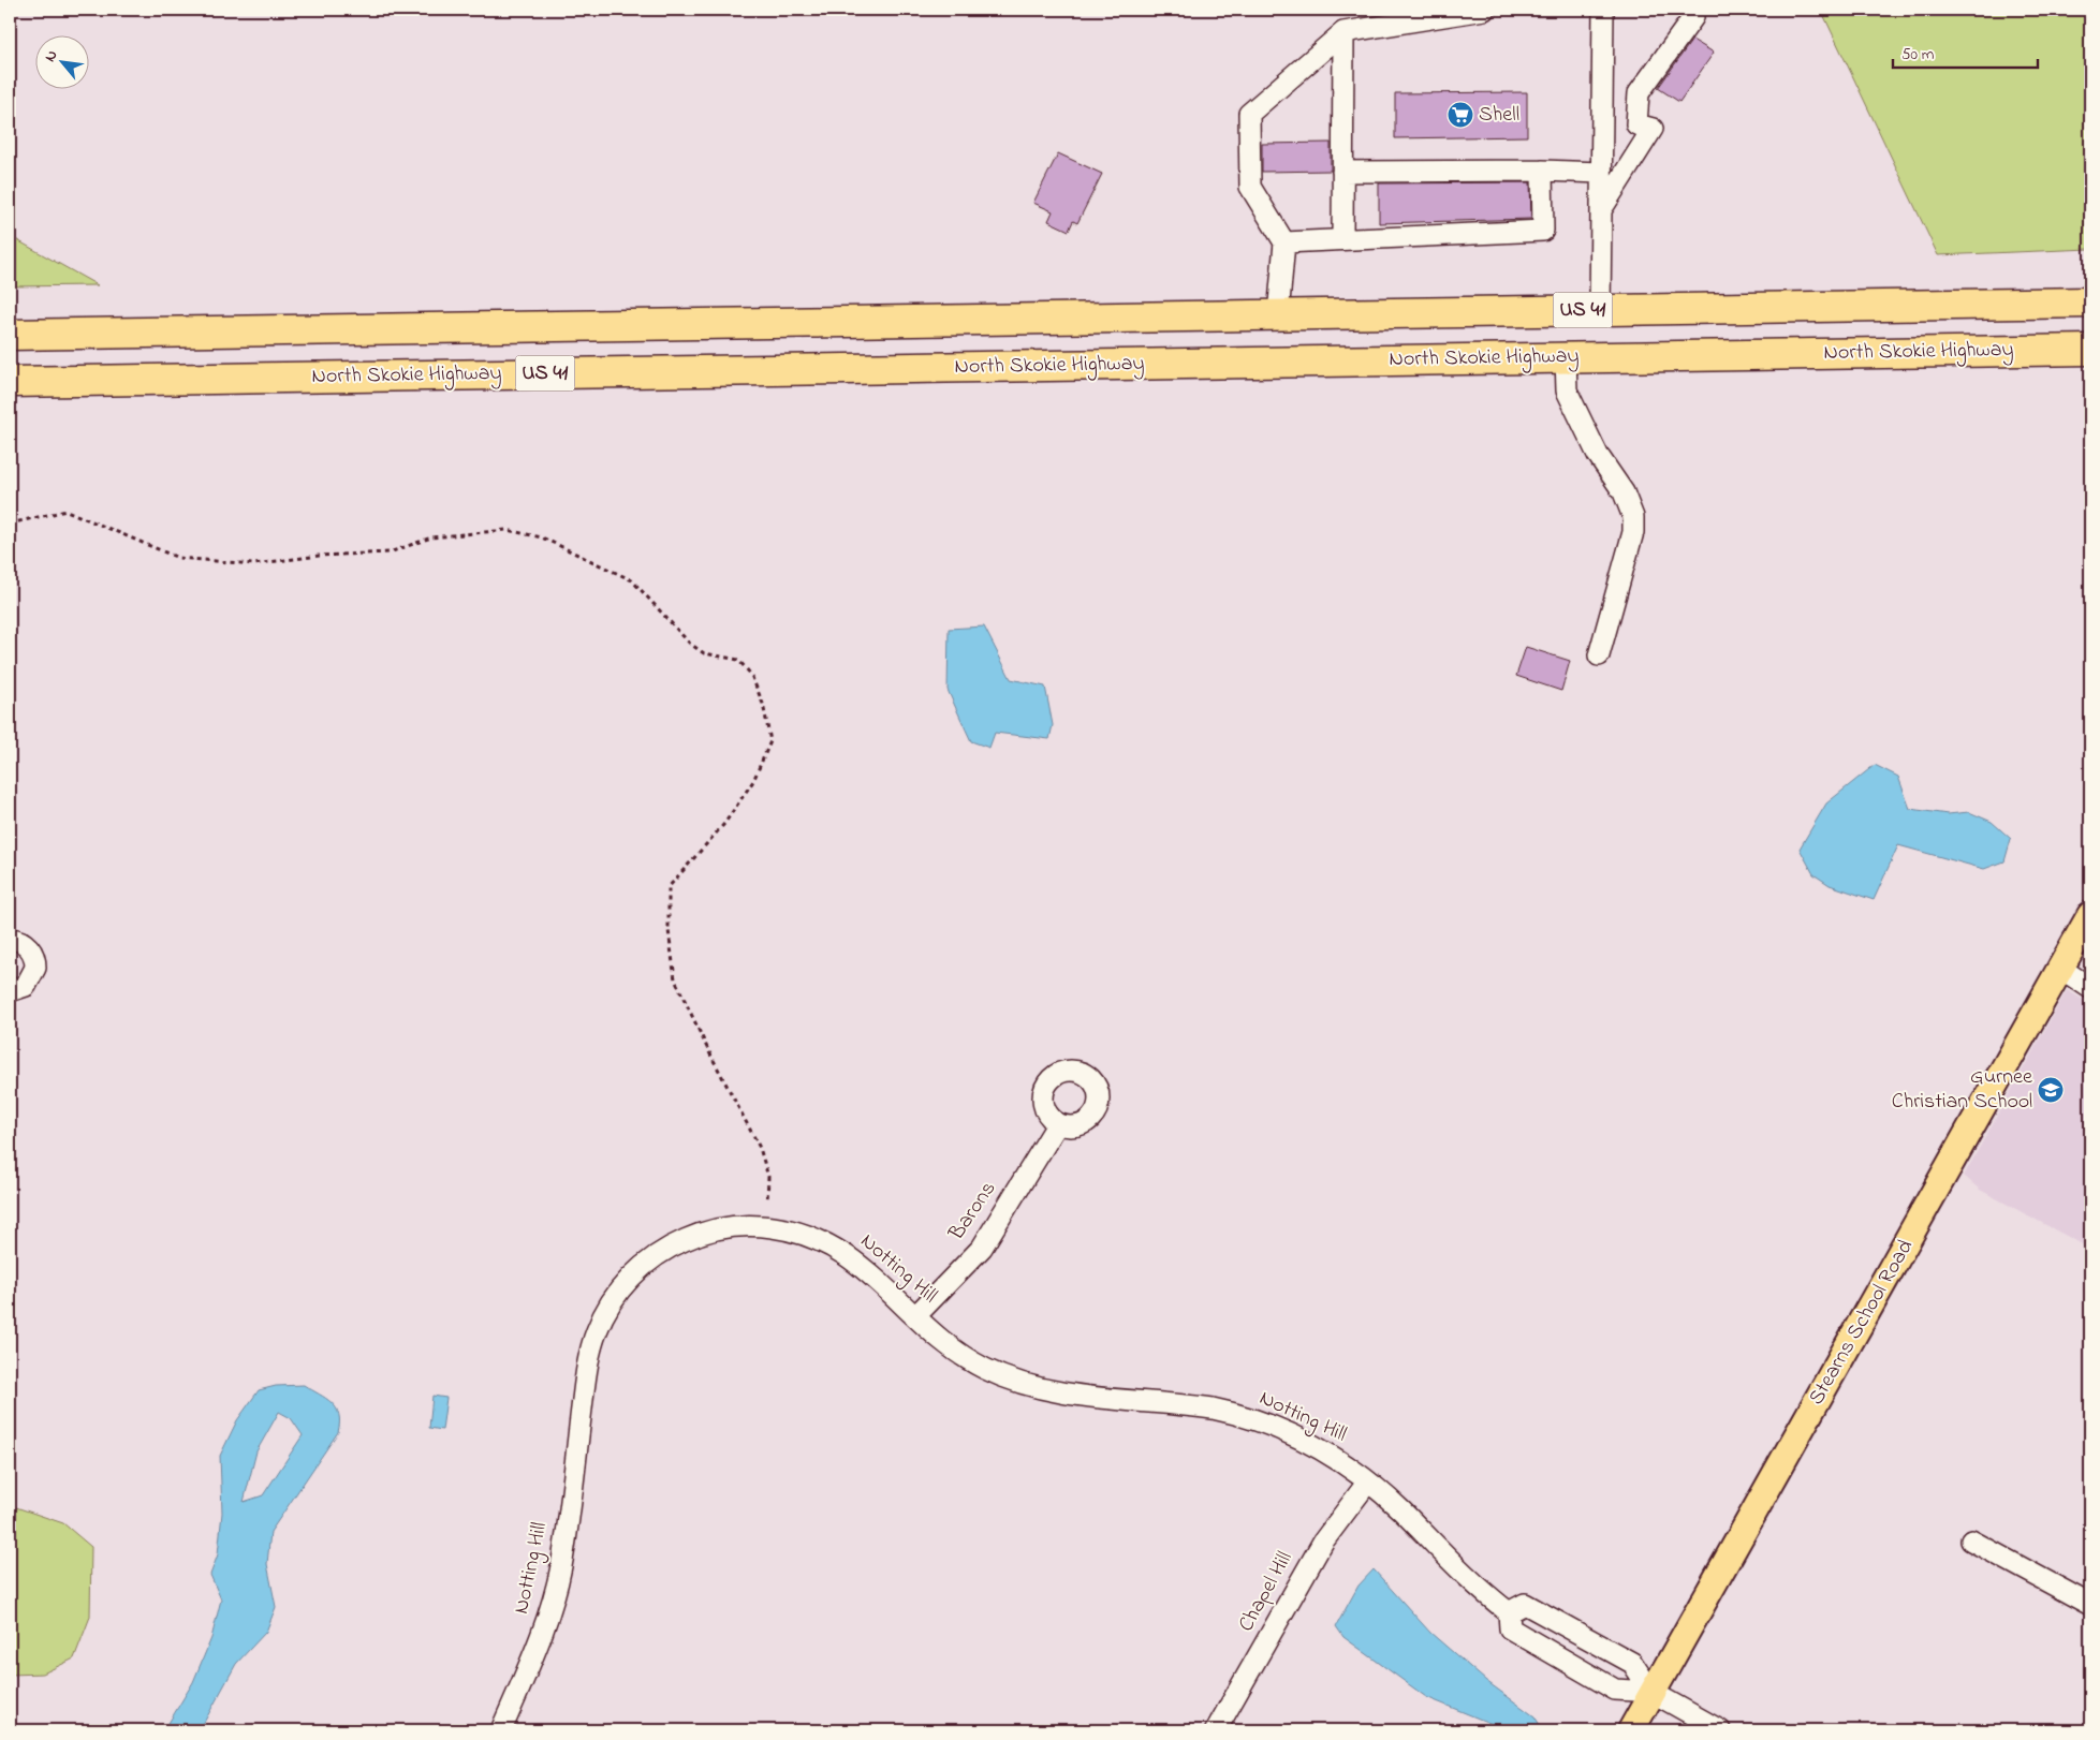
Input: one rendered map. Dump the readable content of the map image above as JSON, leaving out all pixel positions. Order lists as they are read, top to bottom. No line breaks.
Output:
{"streets":{"highway":["US 41","North Skokie Highway"],"main road":["Stearns School Road"],"street":["Barons","Notting Hill","Chapel Hill"]},"crossings":[["Barons","Notting Hill"],["Notting Hill","Stearns School Road"],["Notting Hill","Chapel Hill"]],"places":{"supermarket":["Shell"],"school or university":["Gurnee Christian School"]},"scale_bar":"50 m","north":"top left"}
